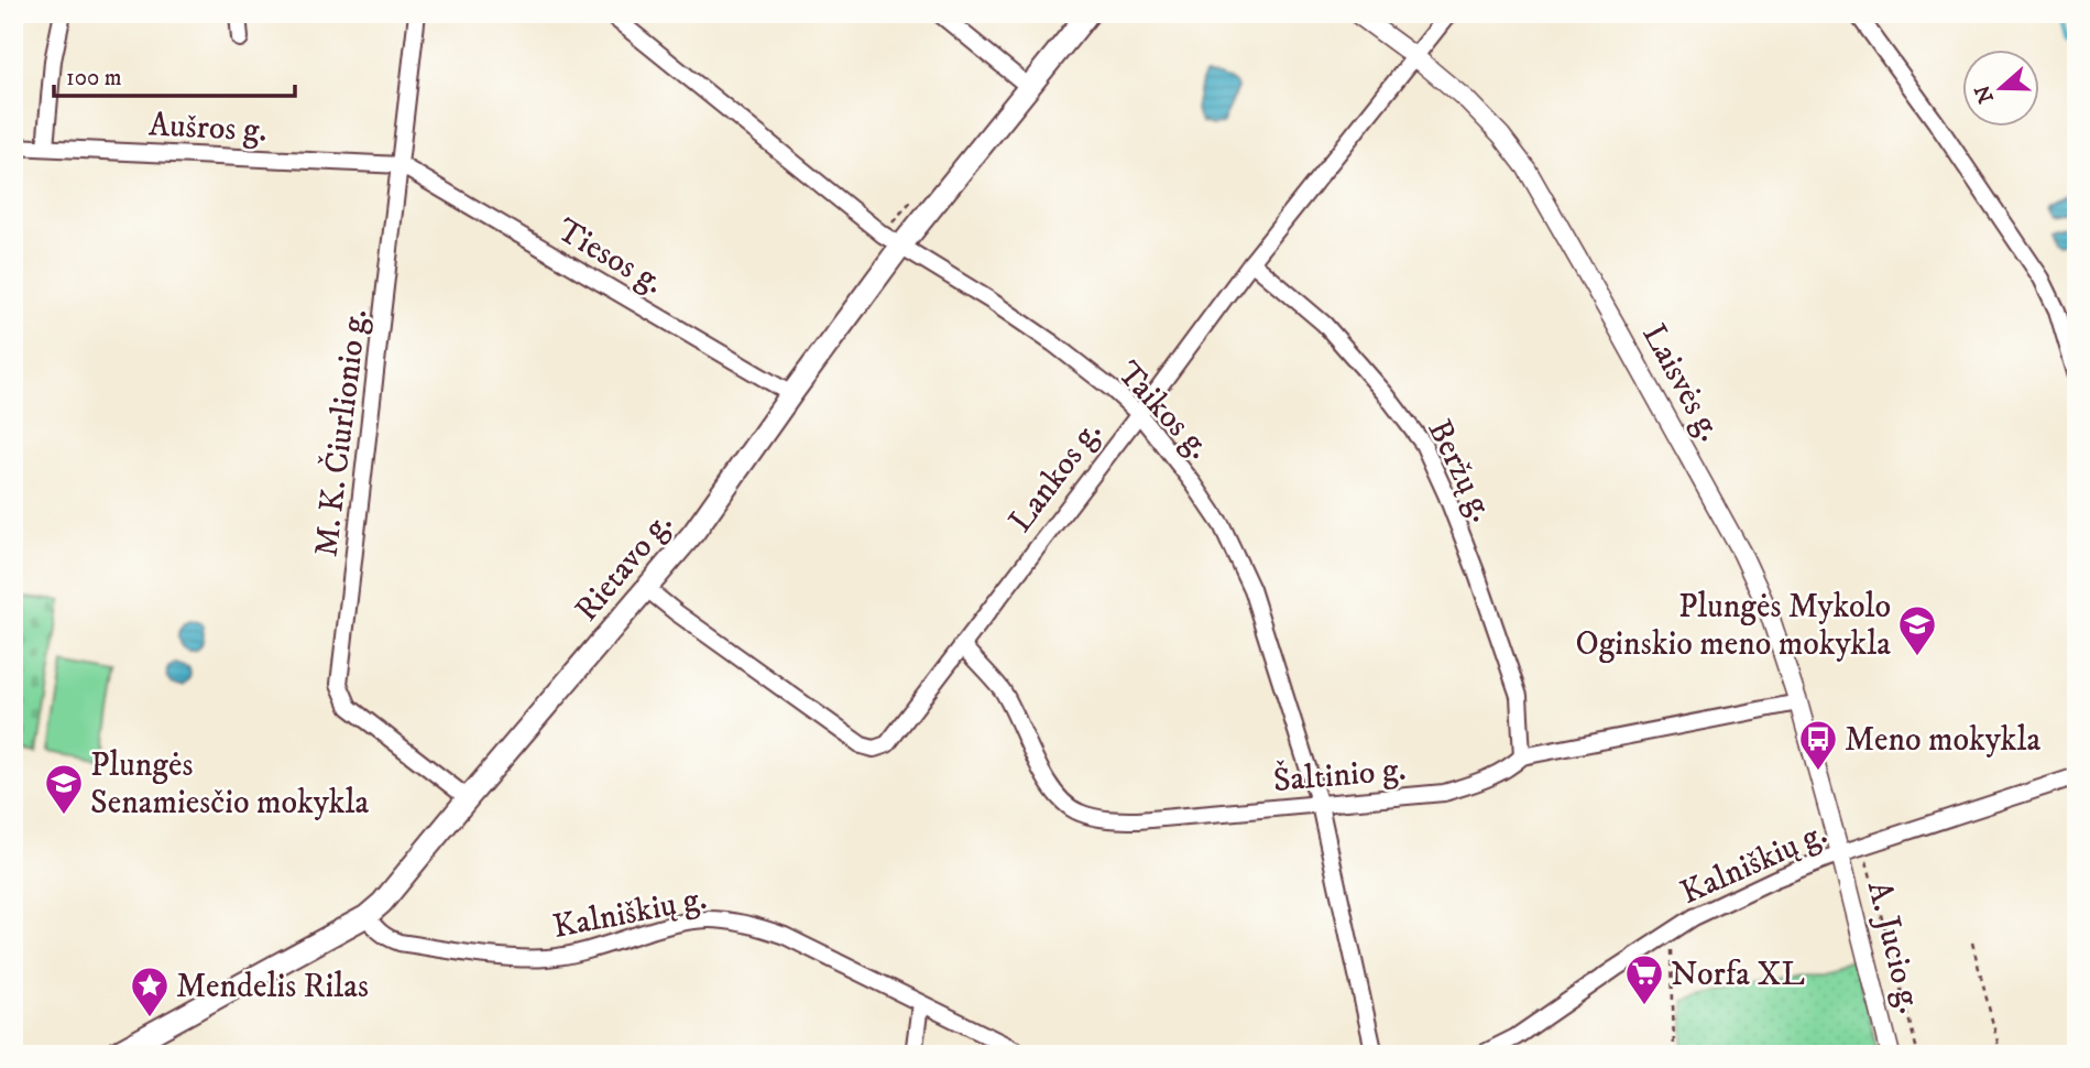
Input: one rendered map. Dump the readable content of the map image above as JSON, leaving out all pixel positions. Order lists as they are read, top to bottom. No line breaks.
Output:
{"streets":{"main road":["Rietavo g."],"street":["Aušros g.","Tiesos g.","Laisvės g.","Taikos g.","M. K. Čiurlionio g.","Beržų g.","Lankos g.","Šaltinio g.","Kalniškių g.","A. Jucio g."]},"crossings":[["Aušros g.","Tiesos g."],["Aušros g.","M. K. Čiurlionio g."],["Tiesos g.","M. K. Čiurlionio g."],["Tiesos g.","Rietavo g."],["Laisvės g.","Lankos g."],["Laisvės g.","Šaltinio g."],["Laisvės g.","Kalniškių g."],["Laisvės g.","A. Jucio g."],["Taikos g.","Lankos g."],["Taikos g.","Rietavo g."],["Taikos g.","Šaltinio g."],["M. K. Čiurlionio g.","Rietavo g."],["Beržų g.","Lankos g."],["Beržų g.","Šaltinio g."],["Lankos g.","Rietavo g."],["Lankos g.","Šaltinio g."],["Rietavo g.","Kalniškių g."],["Kalniškių g.","A. Jucio g."]],"places":{"school or university":["Plungės Mykolo Oginskio meno mokykla","Plungės Senamiesčio mokykla"],"bus stop":["Meno mokykla"],"supermarket":["Norfa XL"],"place":["Mendelis Rilas"]},"scale_bar":"100 m","north":"left"}
